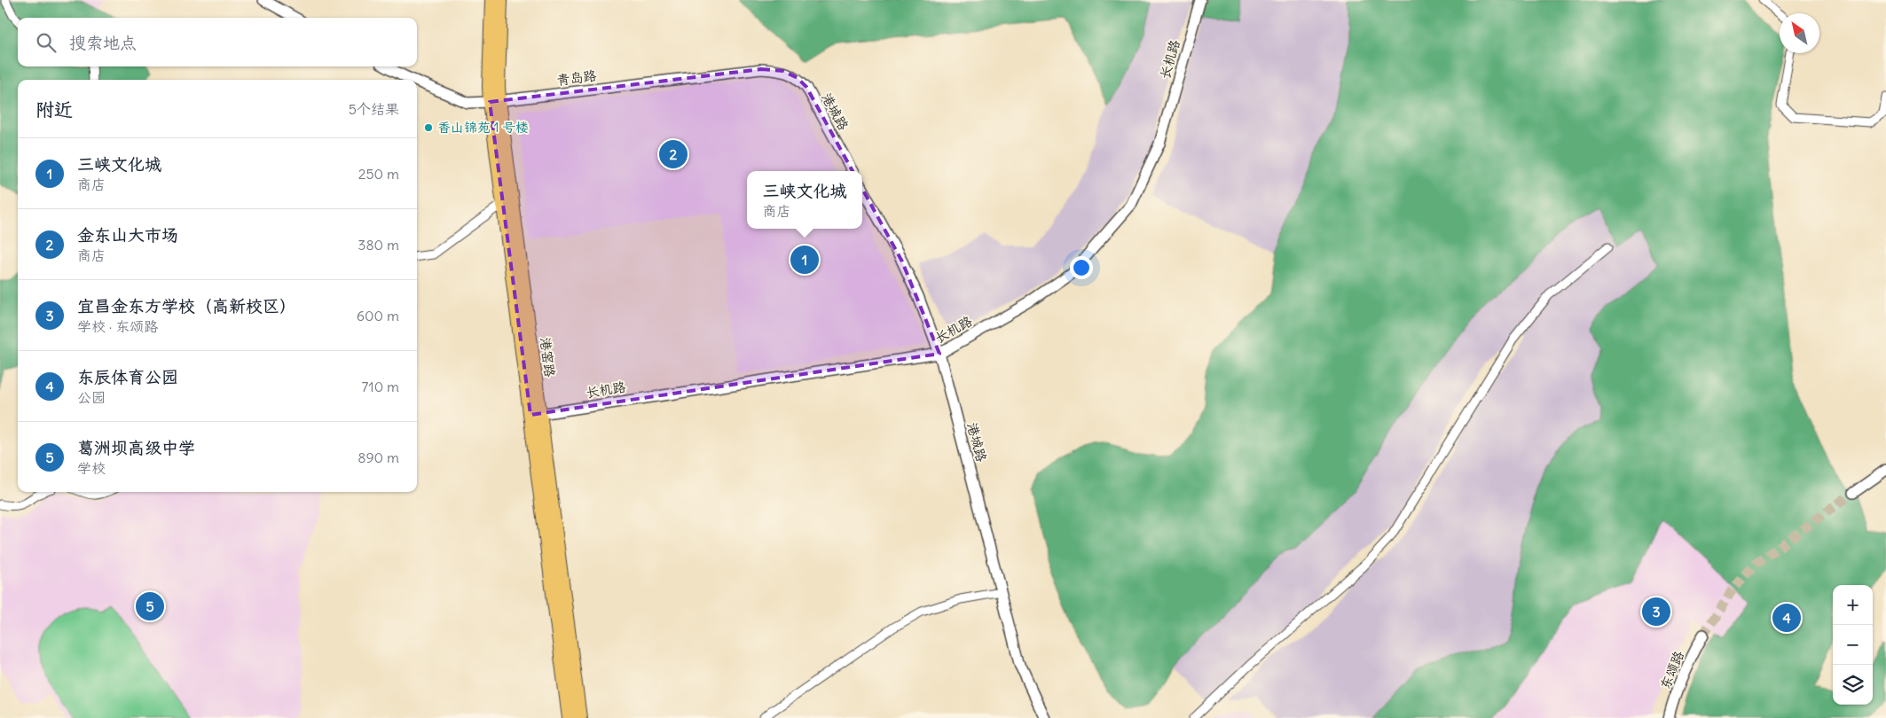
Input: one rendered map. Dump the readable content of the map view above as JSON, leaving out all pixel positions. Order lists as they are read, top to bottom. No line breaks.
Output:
{"streets":{"main road":["港窑路"],"street":["长机路","青岛路","港城路","东颂路"]},"crossings":[["长机路","港城路"],["长机路","港窑路"],["青岛路","港城路"],["青岛路","港窑路"]],"places":["香山锦苑 1 号楼"],"north":"top left","page":{"search":"搜索地点","heading":["附近","5个结果"],"list":[{"mark":"1","name":"三峡文化城","note":"商店","value":"250 m"},{"mark":"2","name":"金东山大市场","note":"商店","value":"380 m"},{"mark":"3","name":"宜昌金东方学校（高新校区）","note":"学校 · 东颂路","value":"600 m"},{"mark":"4","name":"东辰体育公园","note":"公园","value":"710 m"},{"mark":"5","name":"葛洲坝高级中学","note":"学校","value":"890 m"}],"pins":["2","1","5","3","4"],"popup":["三峡文化城","商店"],"map_buttons":["+","−"]}}
